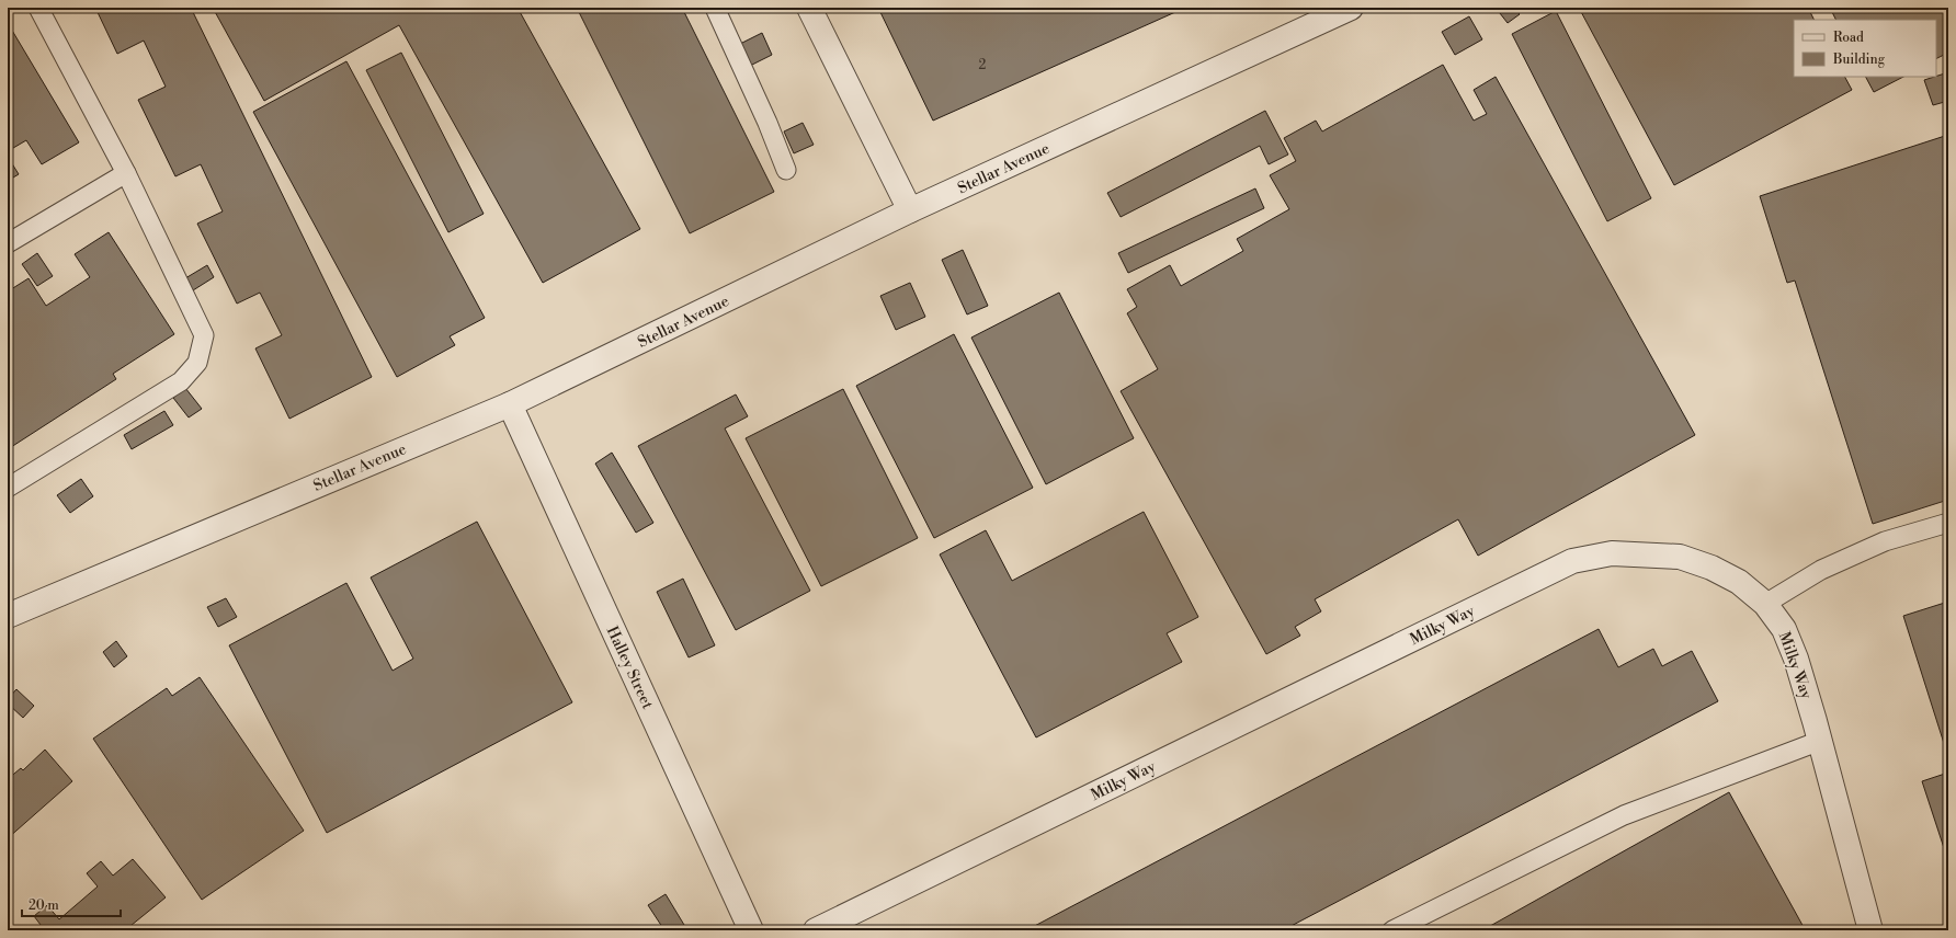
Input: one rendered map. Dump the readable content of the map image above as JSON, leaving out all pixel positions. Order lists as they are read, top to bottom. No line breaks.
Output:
{"streets":{"street":["Stellar Avenue","Milky Way","Halley Street"]},"crossings":[["Stellar Avenue","Halley Street"]],"house_numbers":["2"],"legend":["Road","Building"],"scale_bar":"20 m"}
